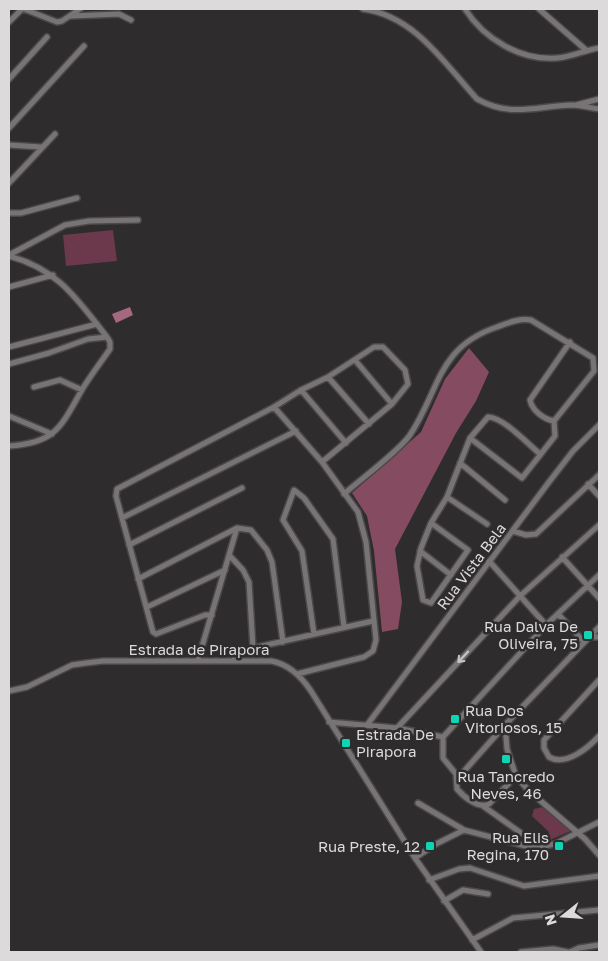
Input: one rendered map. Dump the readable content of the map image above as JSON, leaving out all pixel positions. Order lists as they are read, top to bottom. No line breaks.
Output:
{"streets":{"street":["Rua Vista Bela","Estrada de Pirapora"]},"places":{"transit":["Rua Dalva De Oliveira, 75","Rua Dos Vitoriosos, 15","Estrada De Pirapora","Rua Tancredo Neves, 46","Rua Preste, 12","Rua Elis Regina, 170"]},"north":"left"}
